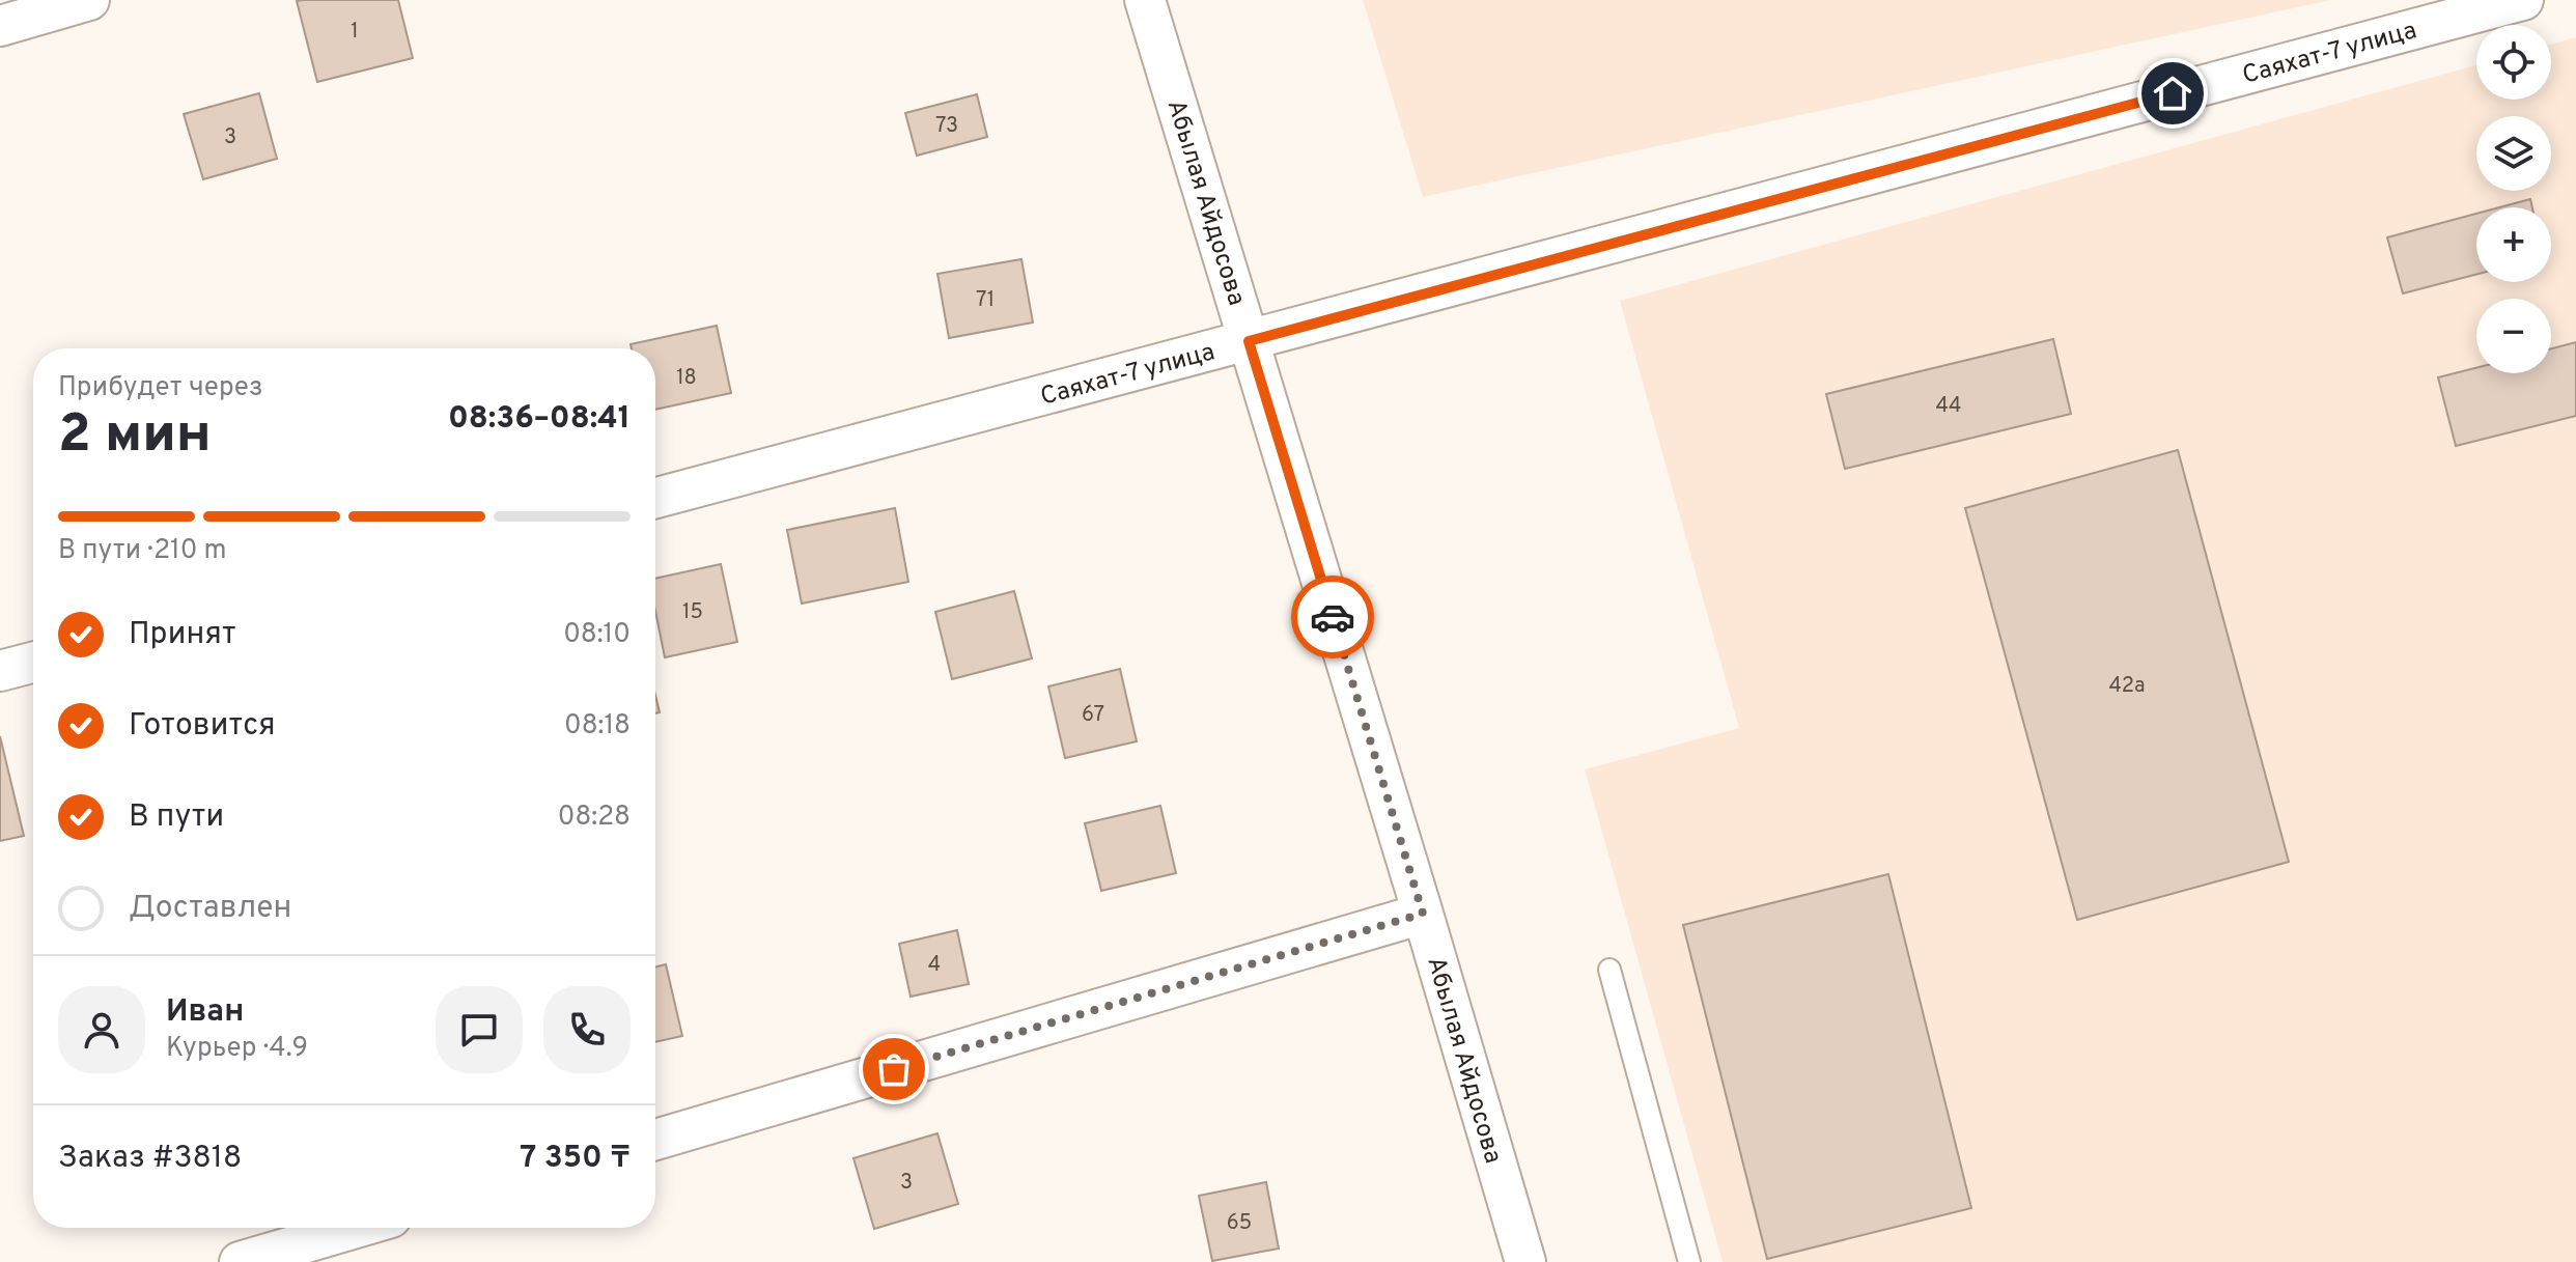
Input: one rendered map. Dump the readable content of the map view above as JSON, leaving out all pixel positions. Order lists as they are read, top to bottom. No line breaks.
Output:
{"streets":{"street":["Саяхат-7 улица","Абылая Айдосова"]},"crossings":[["Саяхат-7 улица","Абылая Айдосова"]],"house_numbers":["1","73","3","71","18","44","15","42а","67","4","3","65"],"page":{"map_buttons":["+","−"],"heading":["2 мин","Прибудет через","08:36–08:41"],"panel":["Иван","Курьер · 4.9","Заказ #3818","7 350 ₸"],"bar":"В пути · 210 m","list":[["Принят","08:10"],["Готовится","08:18"],["В пути","08:28"],"Доставлен"]}}
